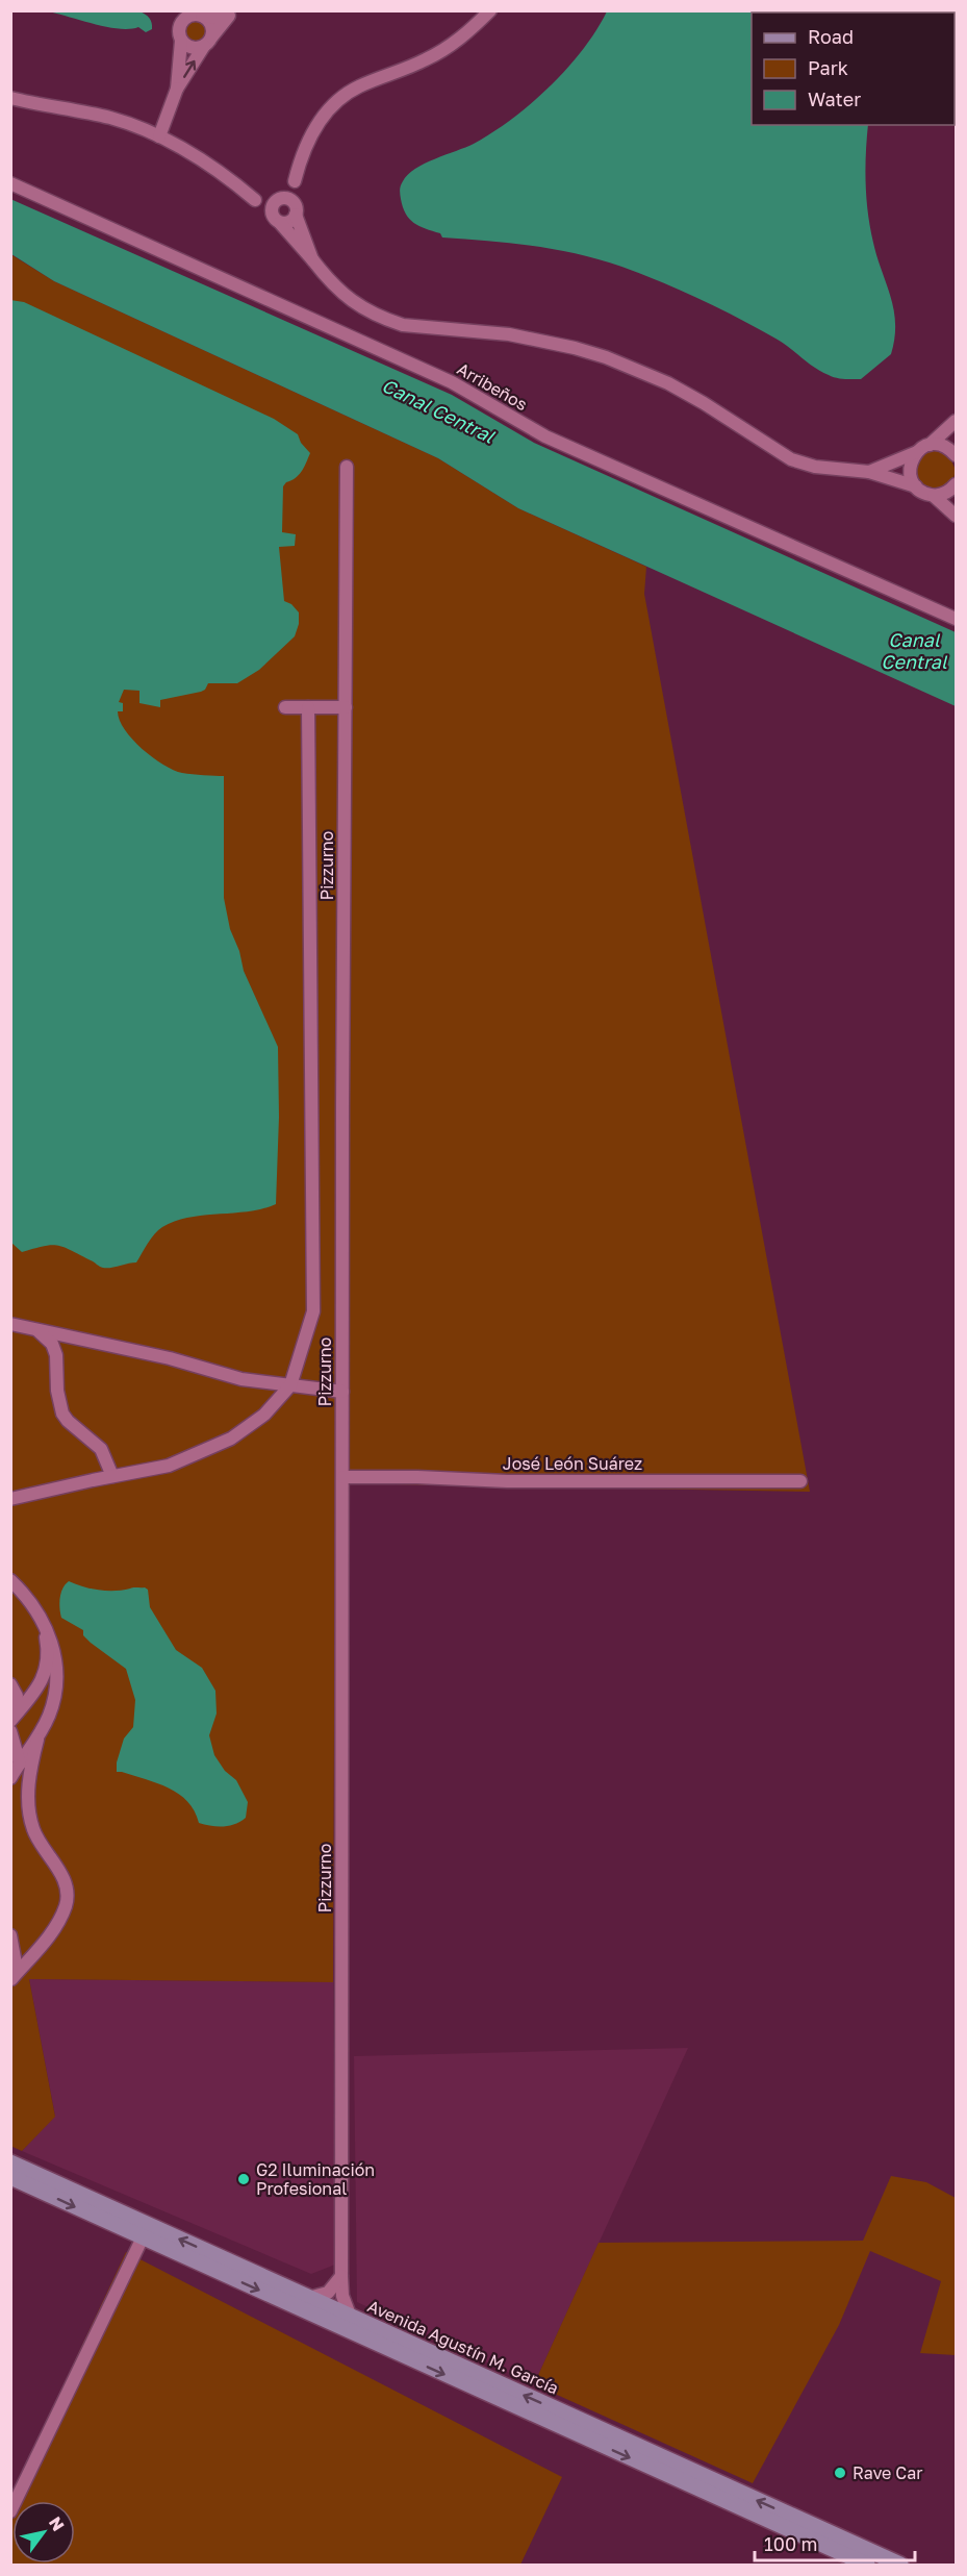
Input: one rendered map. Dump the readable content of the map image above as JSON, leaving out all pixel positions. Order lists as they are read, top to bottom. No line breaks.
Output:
{"streets":{"main road":["Avenida Agustín M. García"],"street":["Arribeños","Pizzurno","José León Suárez"]},"crossings":[["Pizzurno","José León Suárez"],["Pizzurno","Avenida Agustín M. García"]],"water":["Canal Central"],"places":["G2 Iluminación Profesional","Rave Car"],"legend":["Road","Park","Water"],"scale_bar":"100 m","north":"top right"}
